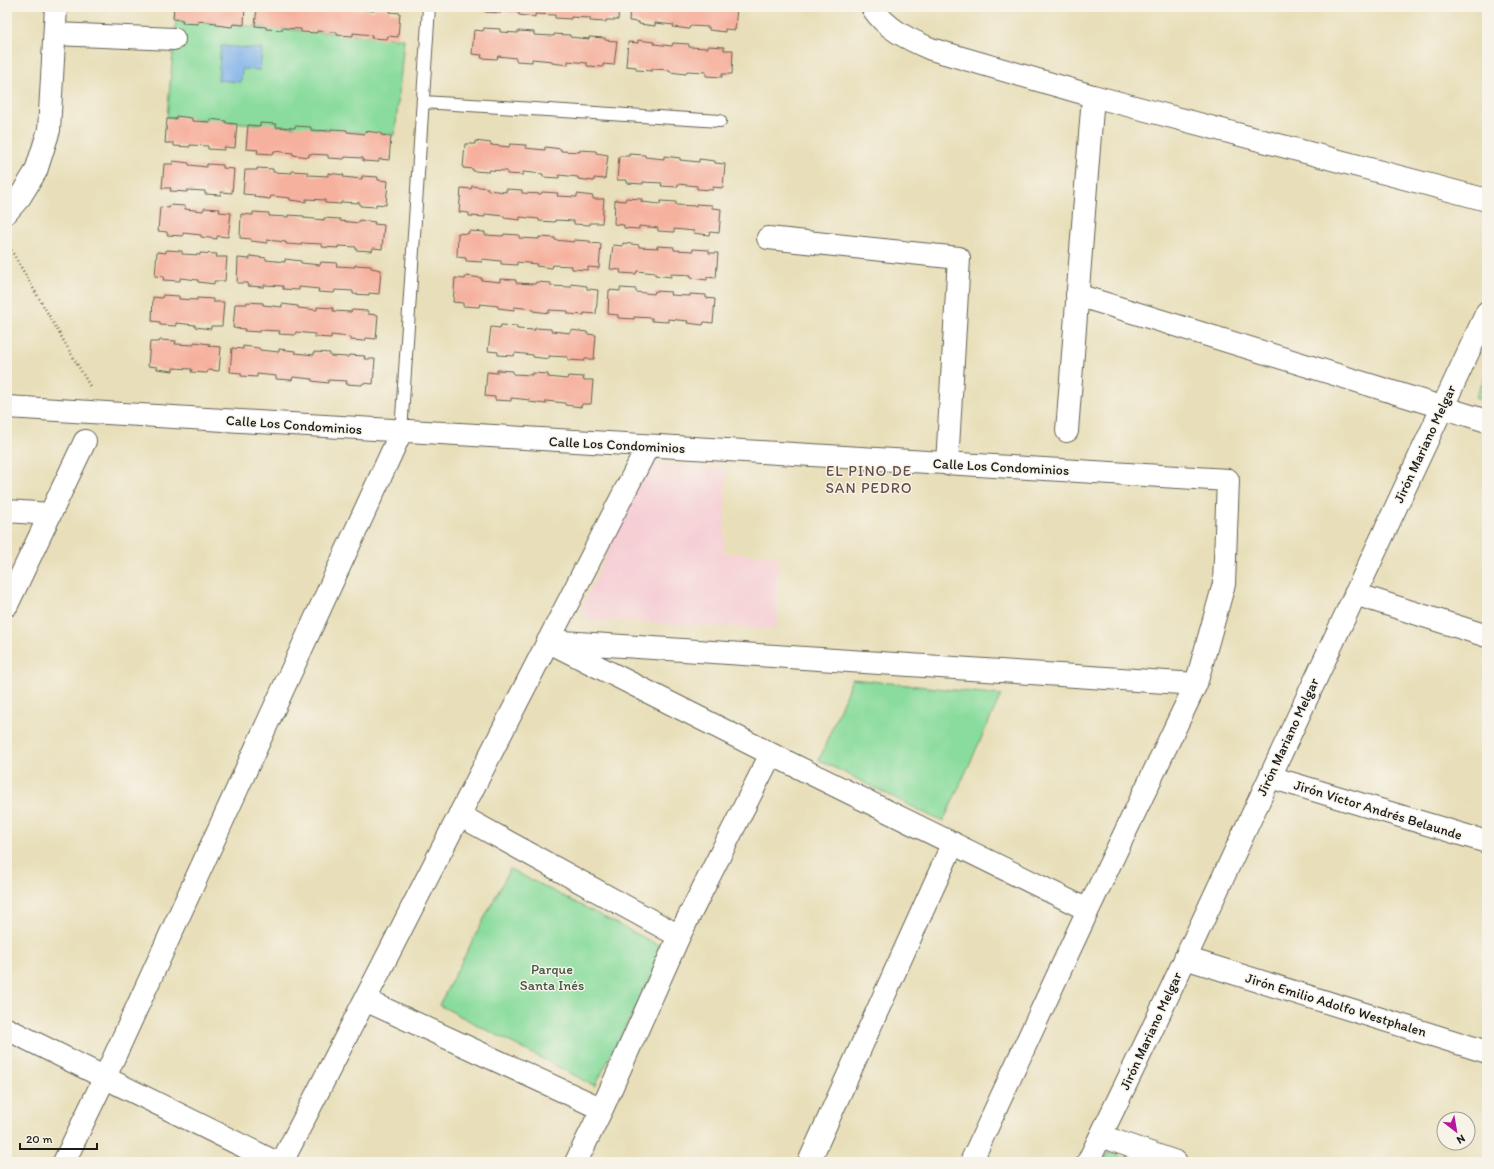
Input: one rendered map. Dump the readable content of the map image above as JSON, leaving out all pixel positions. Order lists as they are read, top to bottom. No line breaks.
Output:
{"streets":{"street":["Calle Los Condominios","Jirón Mariano Melgar","Jirón Víctor Andrés Belaunde","Jirón Emilio Adolfo Westphalen"]},"crossings":[["Jirón Mariano Melgar","Jirón Víctor Andrés Belaunde"],["Jirón Mariano Melgar","Jirón Emilio Adolfo Westphalen"]],"districts":["EL PINO DE SAN PEDRO"],"parks":["Parque Santa Inés"],"scale_bar":"20 m","north":"bottom right"}
